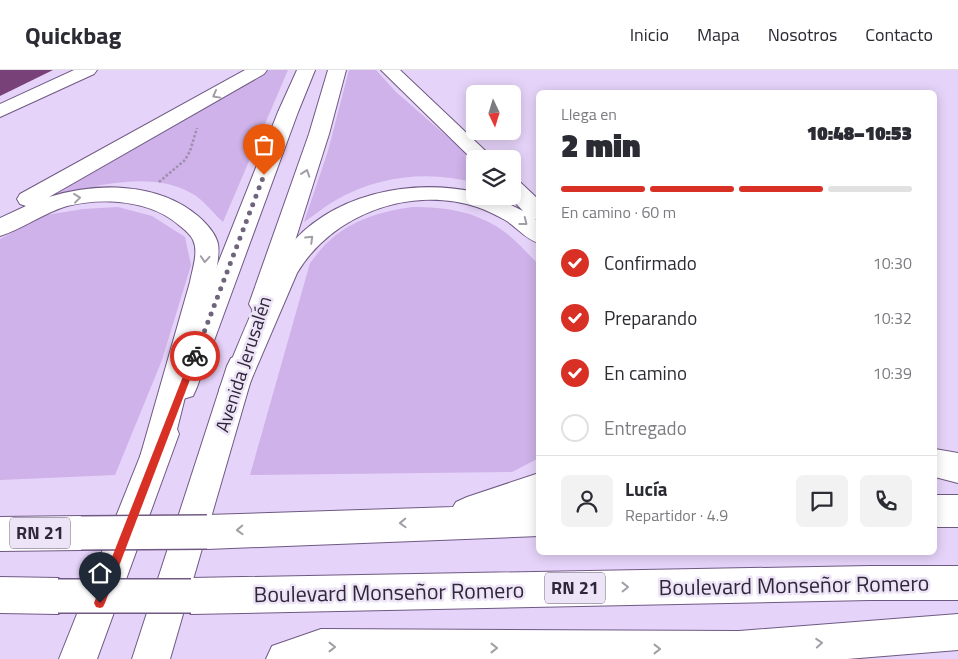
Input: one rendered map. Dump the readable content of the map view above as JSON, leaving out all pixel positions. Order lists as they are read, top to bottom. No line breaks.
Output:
{"streets":{"main road":["Avenida Jerusalén","RN 21","Boulevard Monseñor Romero"]},"north":"bottom","page":{"header":"Quickbag","nav":["Inicio","Mapa","Nosotros","Contacto"],"heading":["2 min","Llega en","10:48–10:53"],"panel":["Lucía","Repartidor · 4.9"],"bar":"En camino · 60 m","list":[["Confirmado","10:30"],["Preparando","10:32"],["En camino","10:39"],"Entregado"]}}
